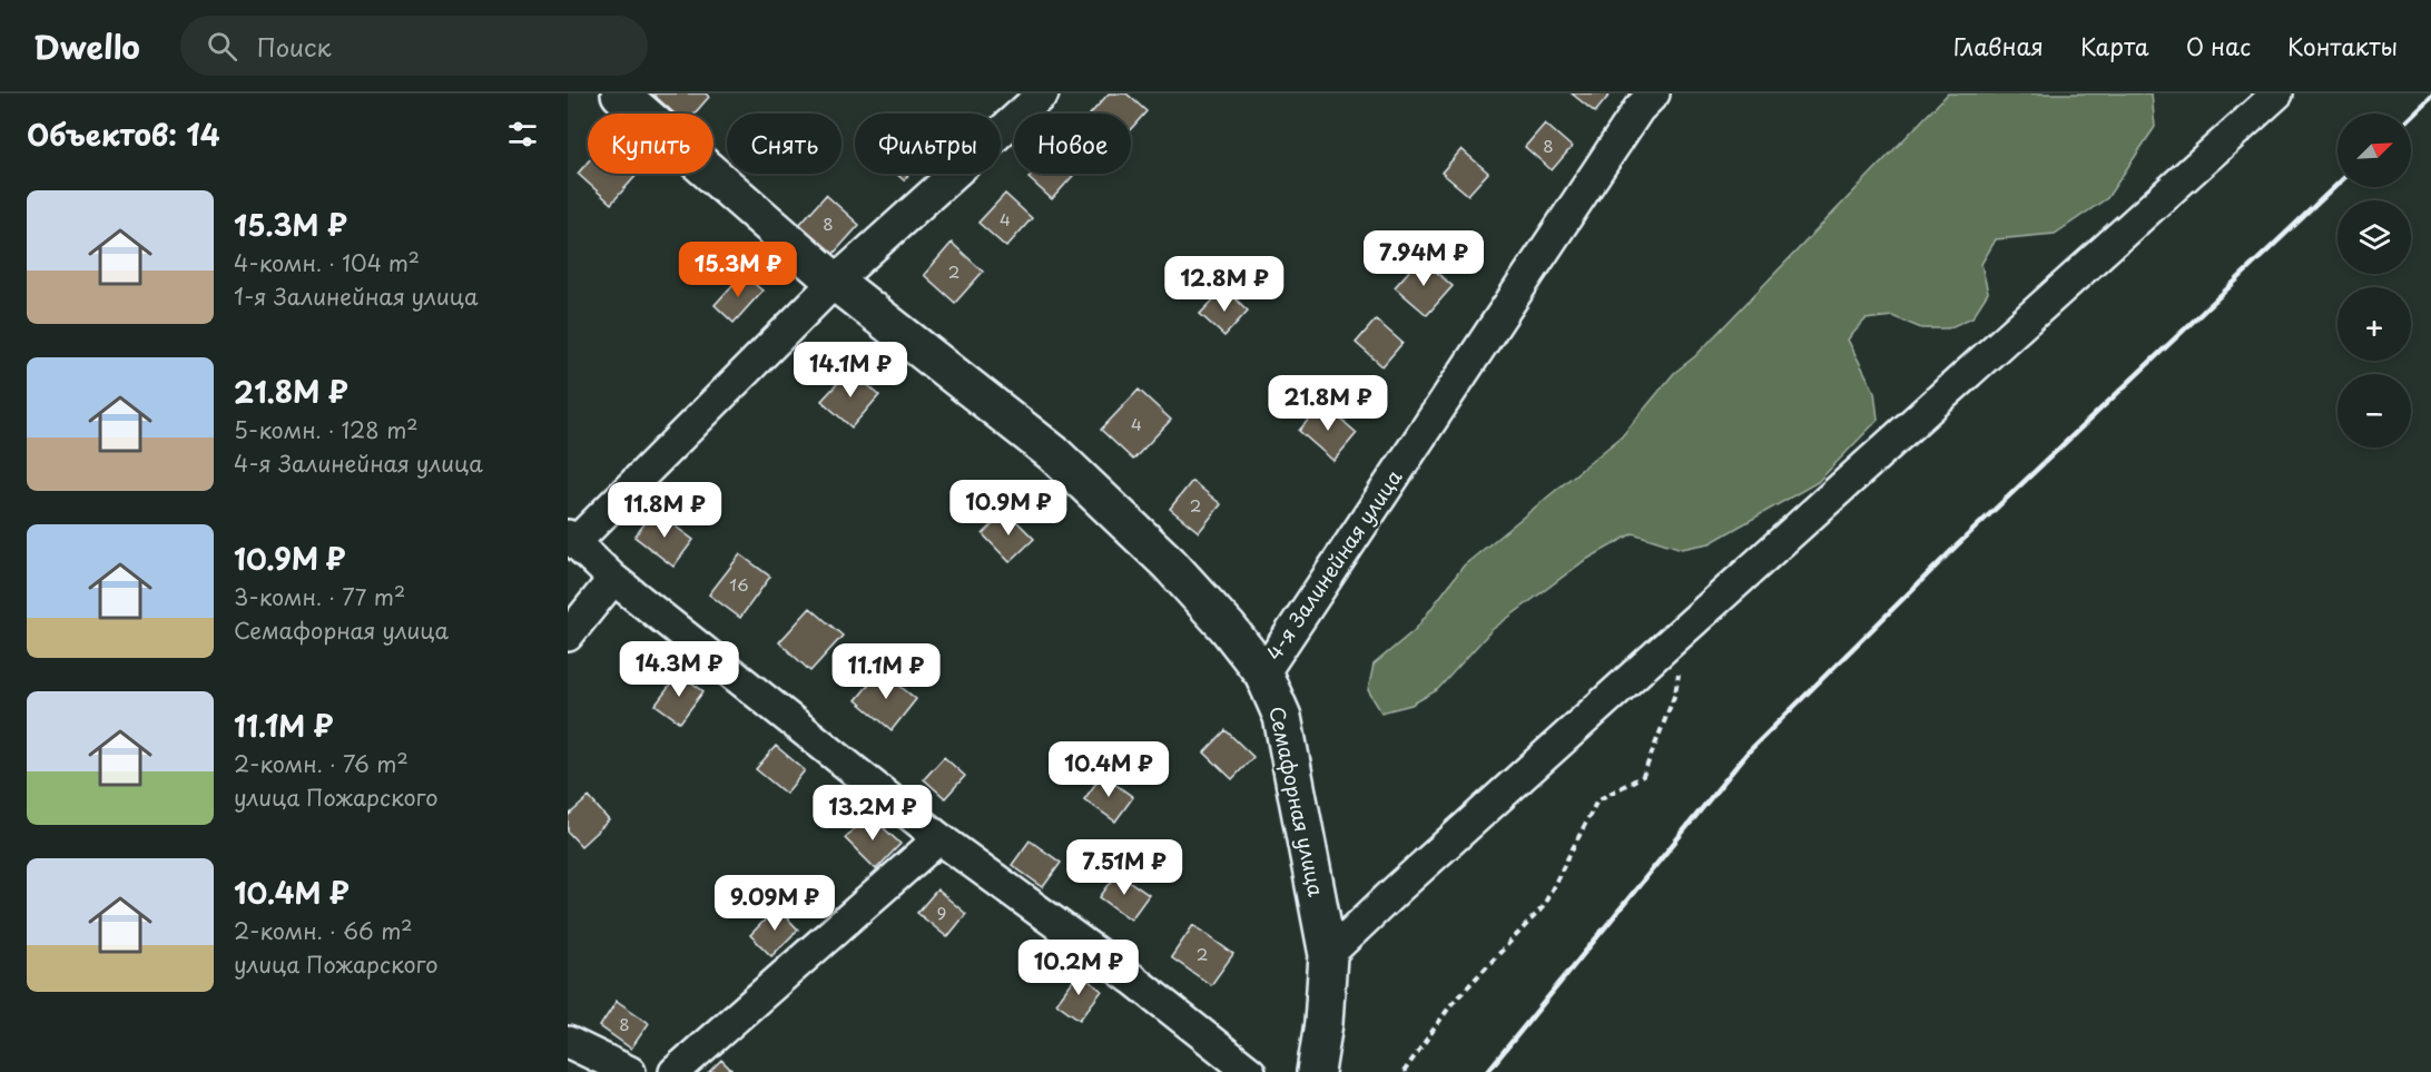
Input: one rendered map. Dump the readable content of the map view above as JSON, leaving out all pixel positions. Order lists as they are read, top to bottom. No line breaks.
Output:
{"streets":{"street":["4-я Залинейная улица","Семафорная улица"]},"crossings":[["4-я Залинейная улица","Семафорная улица"]],"house_numbers":["8","4","8","2","4","2","16","9","2","8"],"north":"top right","page":{"header":"Dwello","search":"Поиск","nav":["Главная","Карта","О нас","Контакты"],"heading":"Объектов: 14","map_buttons":["+","−"],"chip":["Купить","Снять","Фильтры","Новое"],"list":[{"name":"15.3M ₽","note":"4-комн. · 104 m² · 1-я Залинейная улица"},{"name":"21.8M ₽","note":"5-комн. · 128 m² · 4-я Залинейная улица"},{"name":"10.9M ₽","note":"3-комн. · 77 m² · Семафорная улица"},{"name":"11.1M ₽","note":"2-комн. · 76 m² · улица Пожарского"},{"name":"10.4M ₽","note":"2-комн. · 66 m² · улица Пожарского"}],"price":["7.94M ₽","15.3M ₽","12.8M ₽","14.1M ₽","21.8M ₽","10.9M ₽","11.8M ₽","14.3M ₽","11.1M ₽","10.4M ₽","13.2M ₽","7.51M ₽","9.09M ₽","10.2M ₽"]}}
